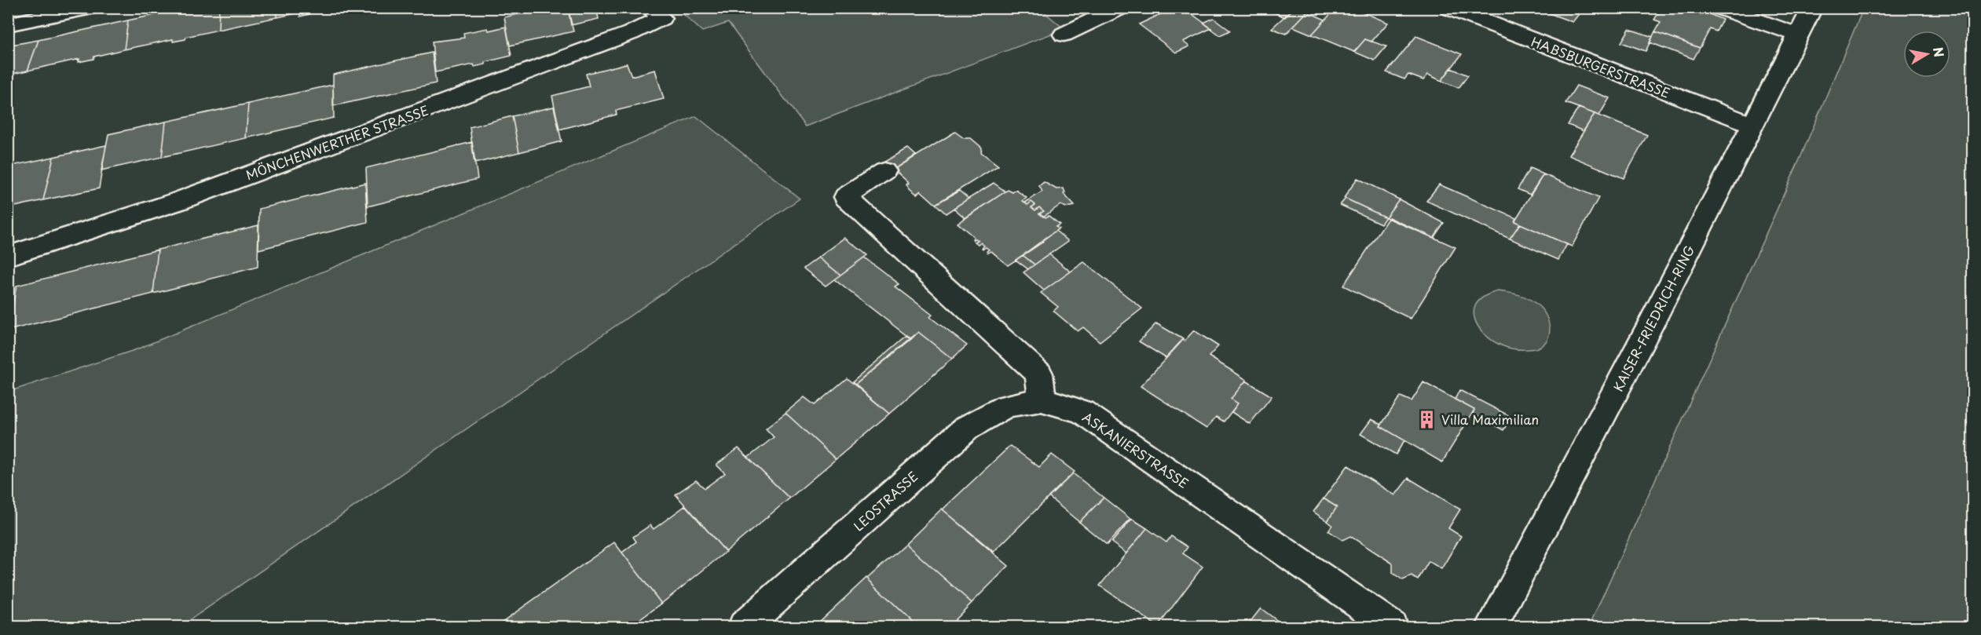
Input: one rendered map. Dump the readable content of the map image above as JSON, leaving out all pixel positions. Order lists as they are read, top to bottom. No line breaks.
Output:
{"streets":{"street":["HABSBURGERSTRASSE","MÖNCHENWERTHER STRASSE","KAISER-FRIEDRICH-RING","ASKANIERSTRASSE","LEOSTRASSE"]},"crossings":[["HABSBURGERSTRASSE","KAISER-FRIEDRICH-RING"],["ASKANIERSTRASSE","LEOSTRASSE"]],"places":{"building":["Villa Maximilian"]},"north":"right"}
